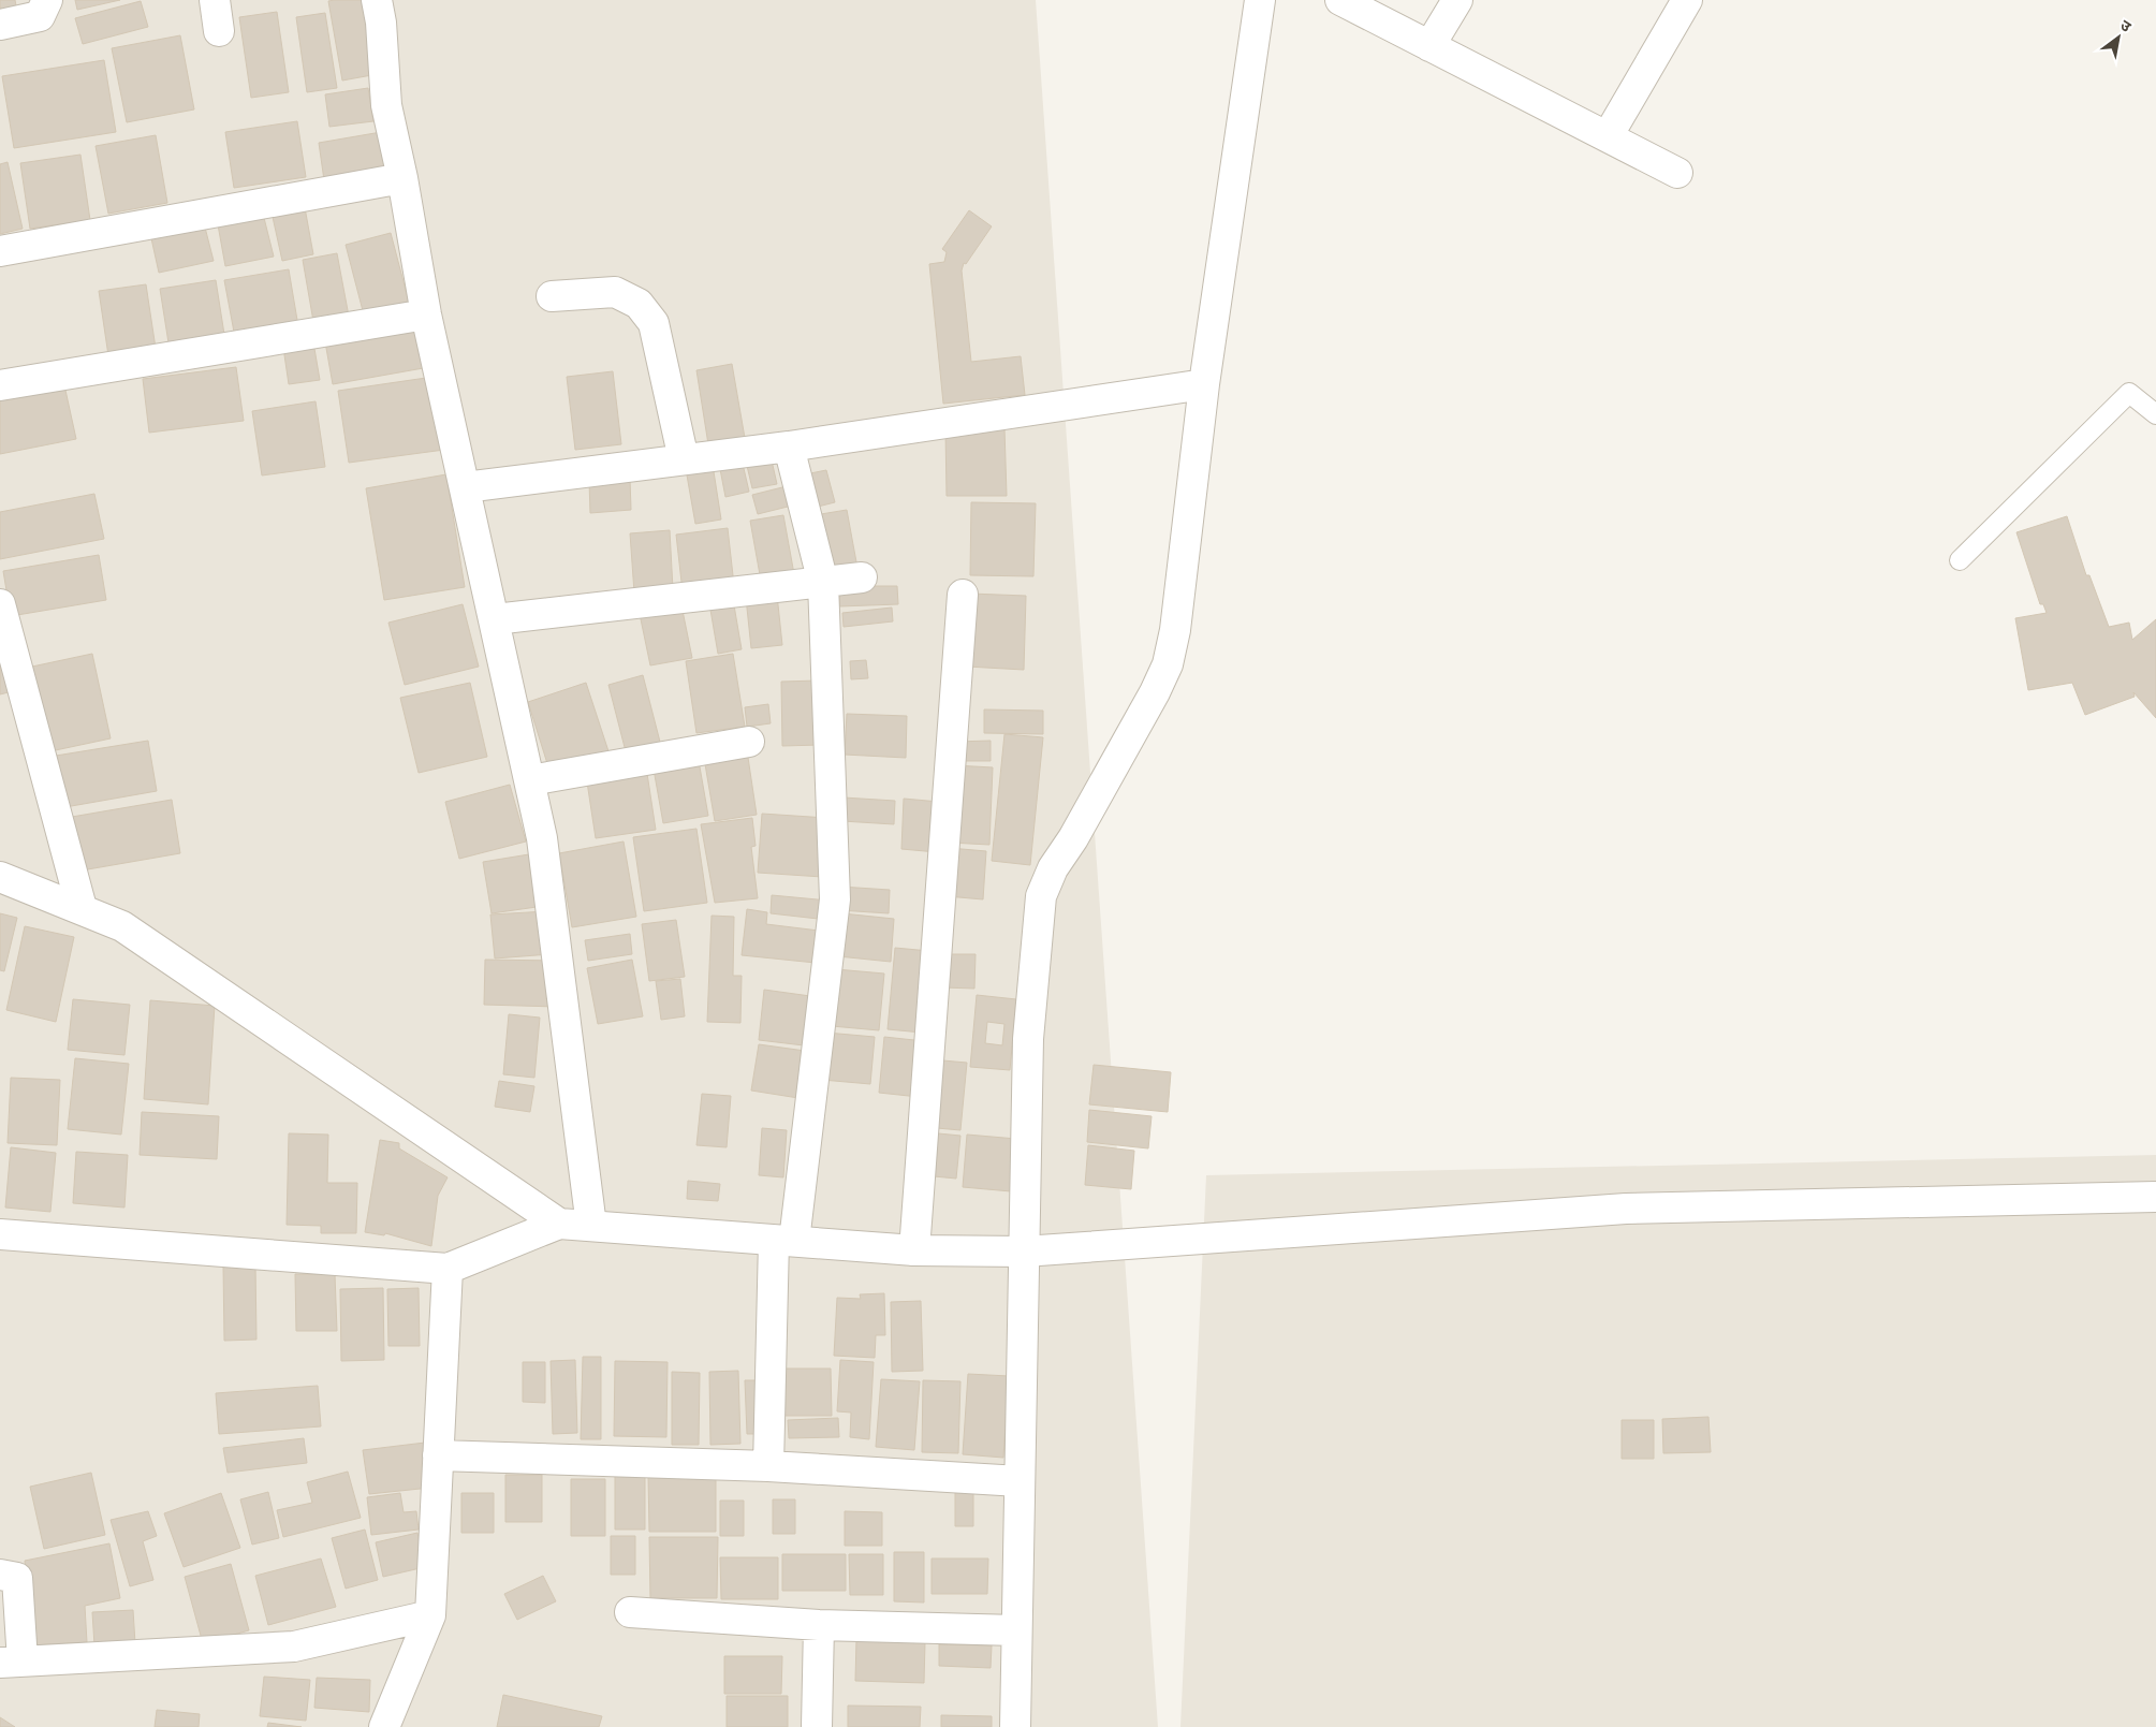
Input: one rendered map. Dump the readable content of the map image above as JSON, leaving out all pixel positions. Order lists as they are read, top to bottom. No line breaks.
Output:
{"north":"top right"}
